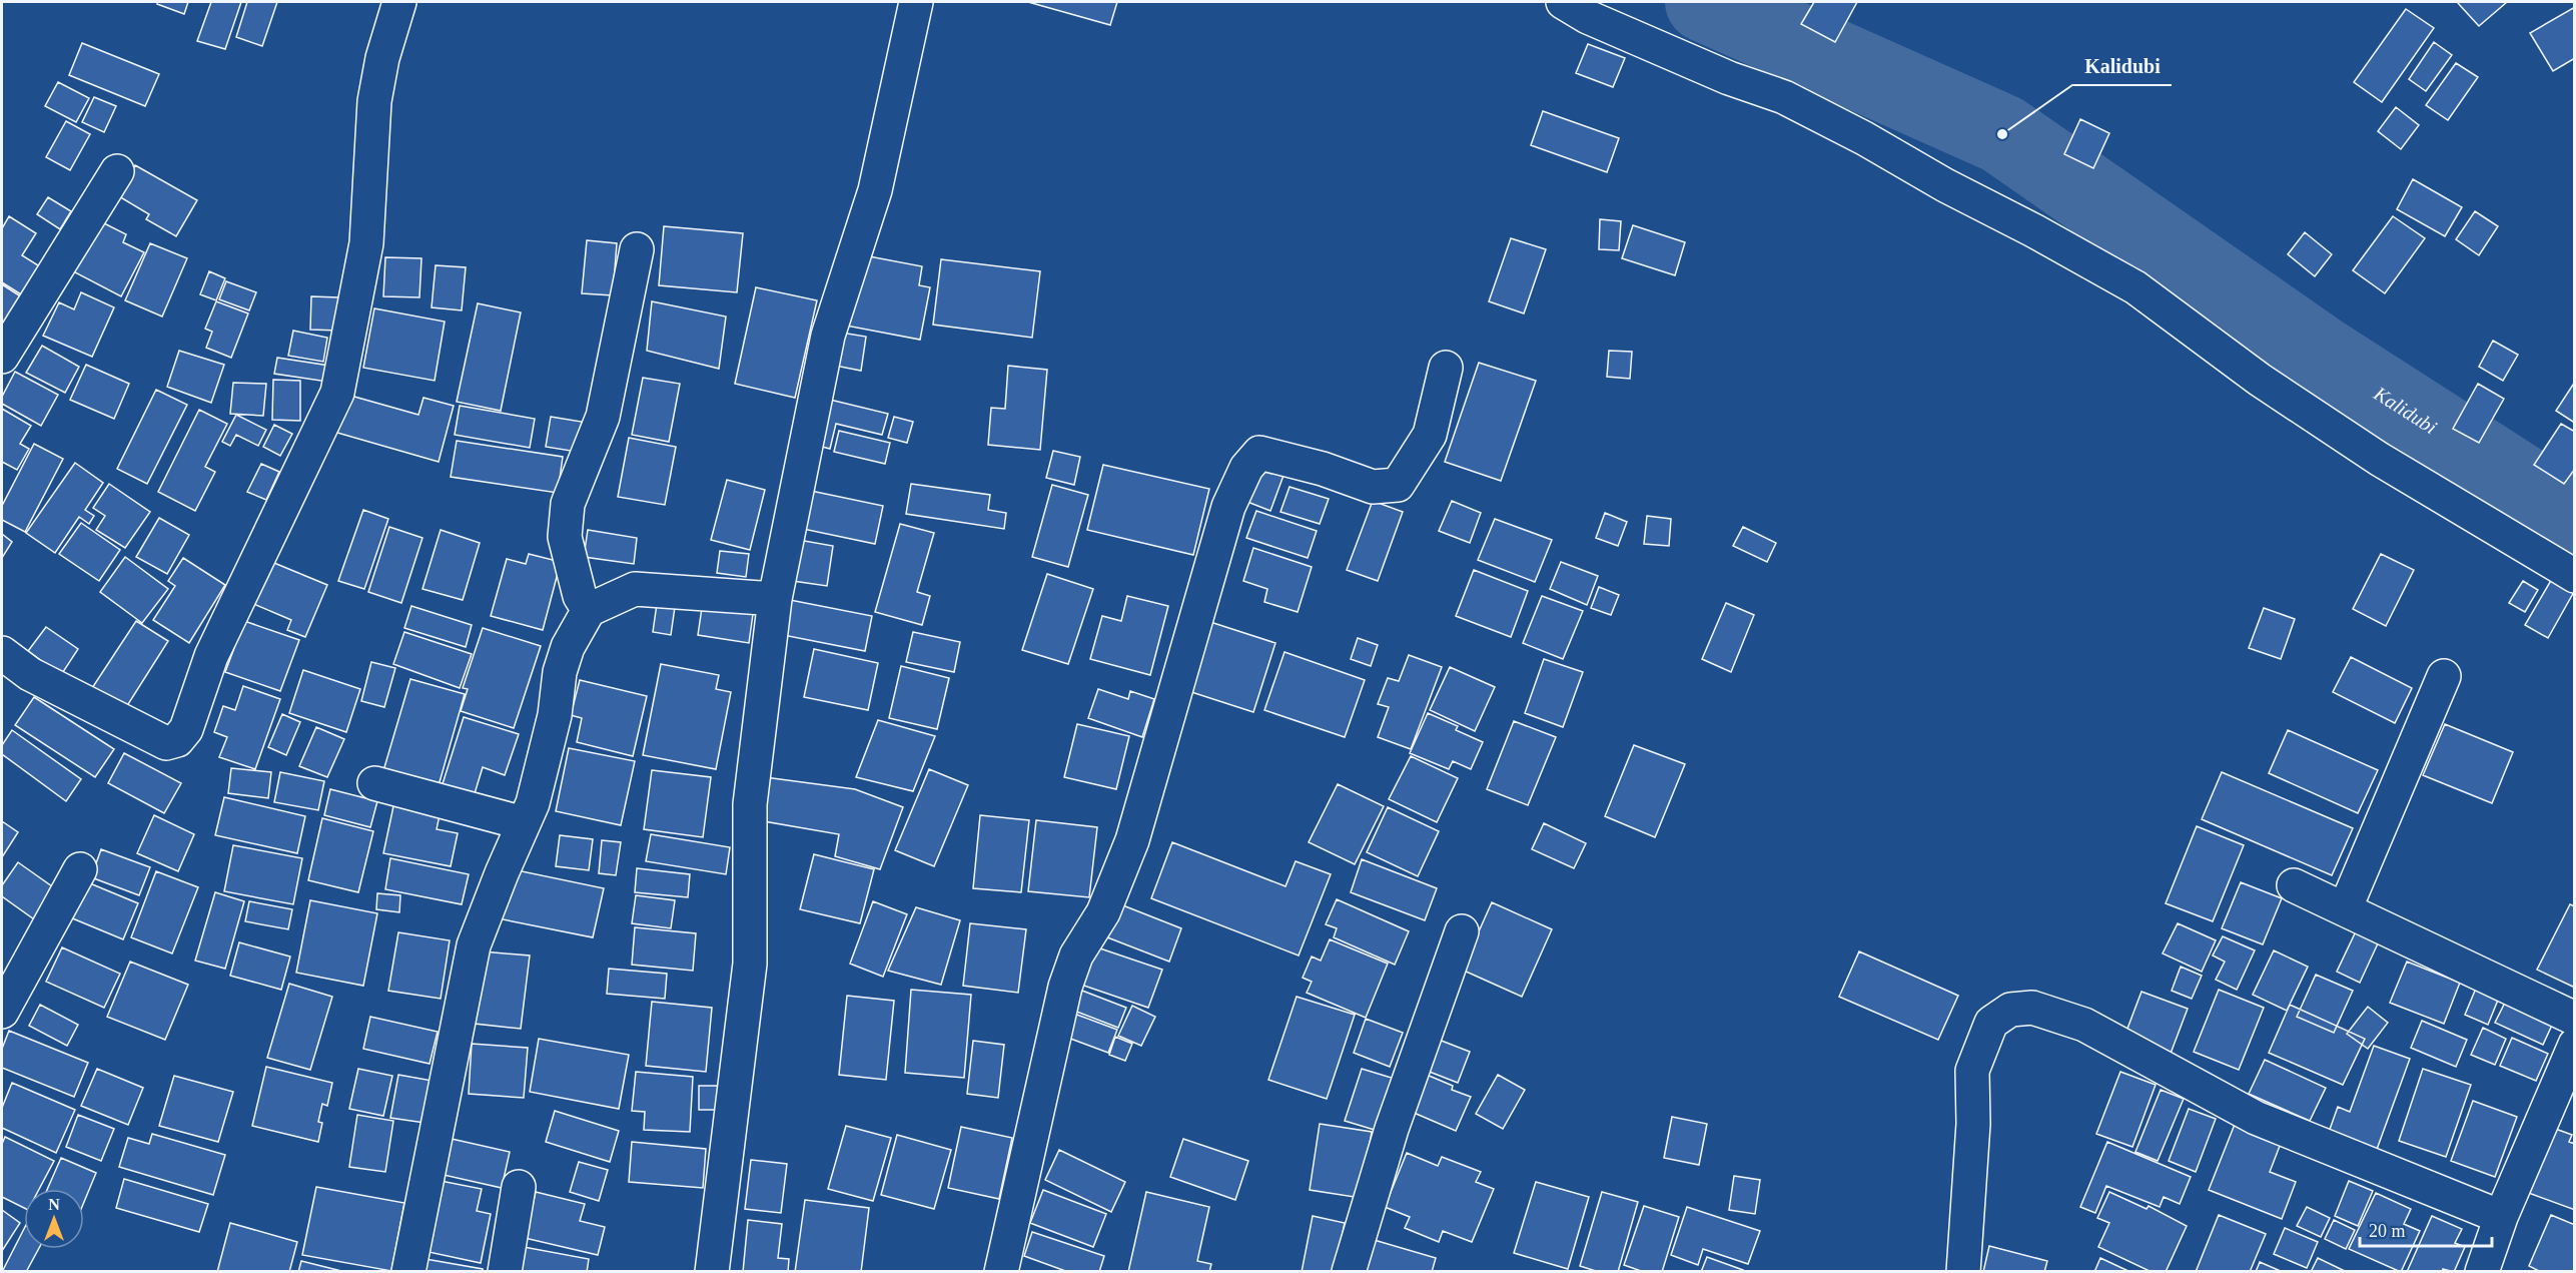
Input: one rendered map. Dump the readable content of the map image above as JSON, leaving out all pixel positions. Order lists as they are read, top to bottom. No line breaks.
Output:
{"water":["Kalidubi"],"places":["Kalidubi"],"scale_bar":"20 m","north":"top"}
